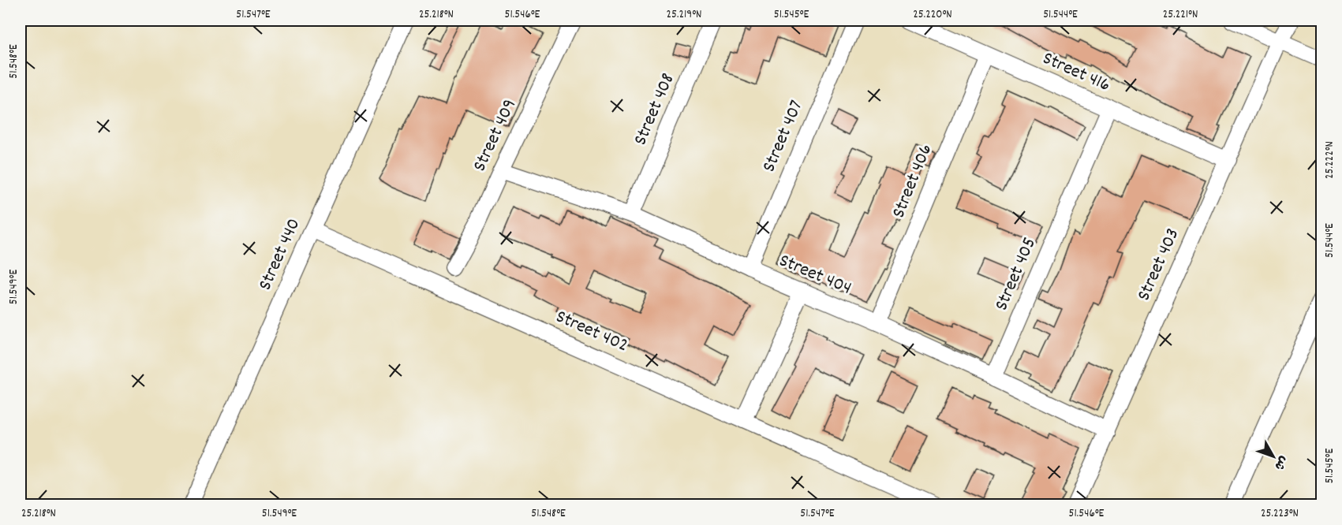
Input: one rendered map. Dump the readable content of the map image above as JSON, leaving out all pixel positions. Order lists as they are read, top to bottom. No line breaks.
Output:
{"streets":{"street":["Street 416","Street 408","Street 409","Street 407","Street 406","Street 440","Street 403","Street 405","Street 404","Street 402"]},"crossings":[["Street 416","Street 406"],["Street 416","Street 403"],["Street 416","Street 405"],["Street 408","Street 404"],["Street 409","Street 404"],["Street 407","Street 404"],["Street 406","Street 404"],["Street 440","Street 402"],["Street 403","Street 404"],["Street 405","Street 404"]],"north":"bottom right","coordinates":["51.547°E","25.218°N","51.546°E","25.219°N","51.545°E","25.220°N","51.544°E","25.221°N","51.548°E","25.222°N","51.549°E","25.223°N"]}
